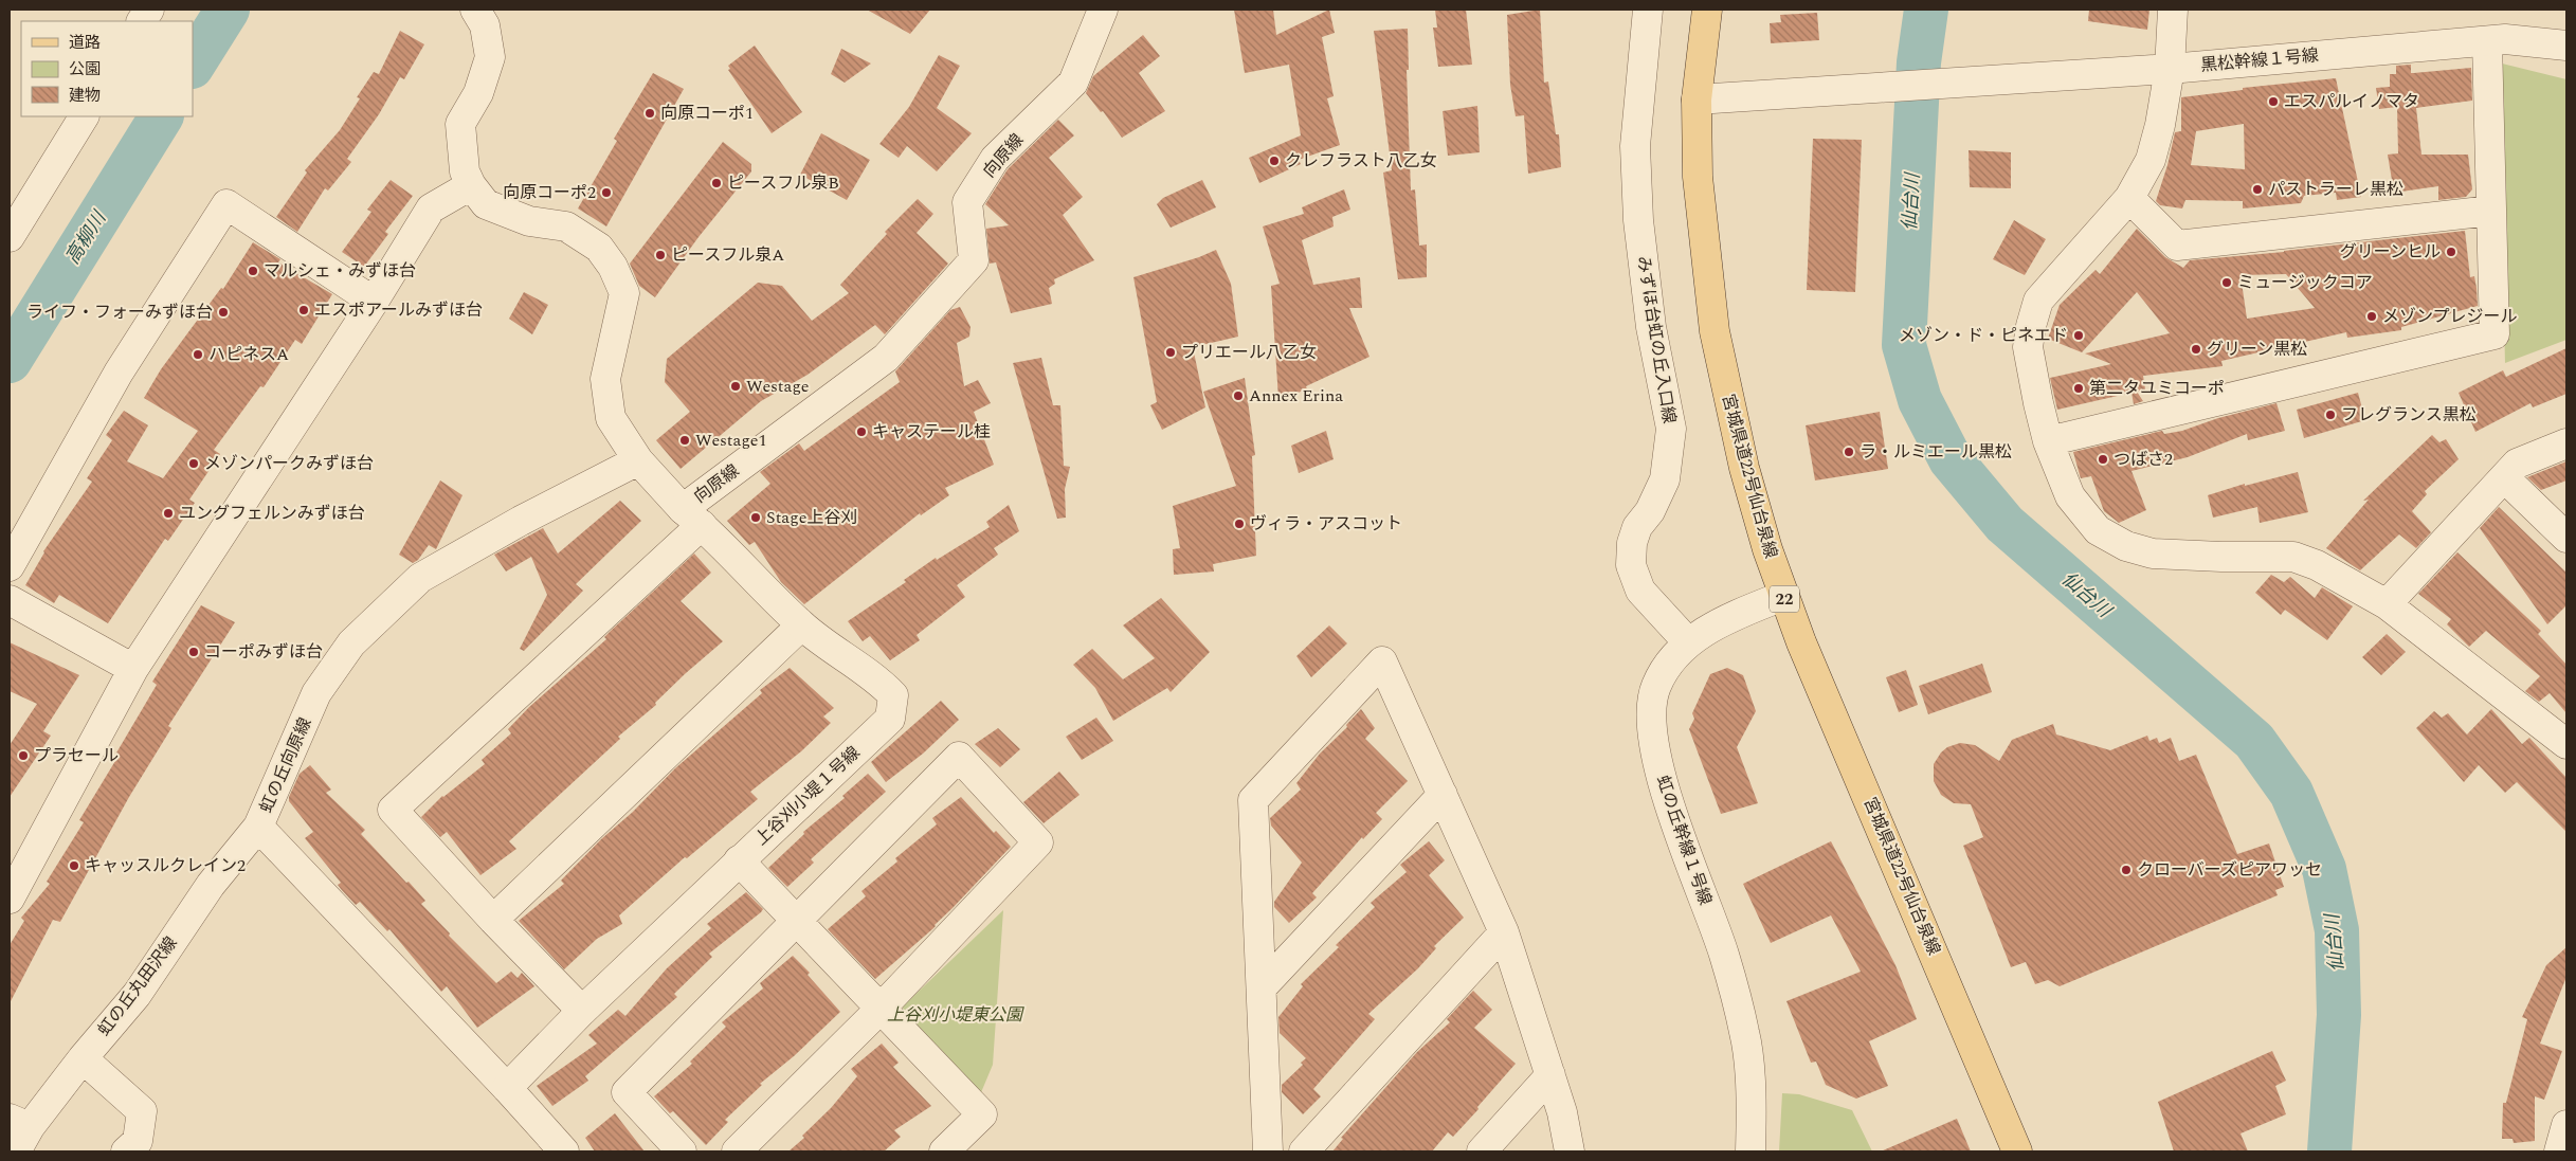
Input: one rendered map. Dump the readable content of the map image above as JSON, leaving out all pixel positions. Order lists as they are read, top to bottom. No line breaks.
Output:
{"streets":{"main road":["宮城県道22号仙台泉線","22"],"street":["黒松幹線１号線","向原線","みずほ台虹の丘入口線","虹の丘向原線","上谷刈小堤１号線","虹の丘幹線１号線","虹の丘丸田沢線"]},"crossings":[["黒松幹線１号線","宮城県道22号仙台泉線"],["向原線","虹の丘向原線"],["向原線","上谷刈小堤１号線"],["みずほ台虹の丘入口線","虹の丘幹線１号線"],["宮城県道22号仙台泉線","虹の丘幹線１号線"],["虹の丘向原線","上谷刈小堤１号線"],["虹の丘向原線","虹の丘丸田沢線"]],"water":["仙台川","高柳川"],"parks":["上谷刈小堤東公園"],"places":["エスパルイノマタ","向原コーポ1","クレフラスト八乙女","ピースフル泉B","パストラーレ黒松","向原コーポ2","グリーンヒル","ピースフル泉A","マルシェ・みずほ台","ミュージックコア","エスポアールみずほ台","ライフ・フォーみずほ台","メゾンプレジール","メゾン・ド・ピネエド","グリーン黒松","プリエール八乙女","ハピネスA","Westage","第二タユミコーポ","Annex Erina","フレグランス黒松","キャステール桂","Westage1","ラ・ルミエール黒松","つばさ2","メゾンパークみずほ台","ユングフェルンみずほ台","Stage上谷刈","ヴィラ・アスコット","コーポみずほ台","プラセール","キャッスルクレイン2","クローバーズピアワッセ"],"legend":["道路","公園","建物"]}
